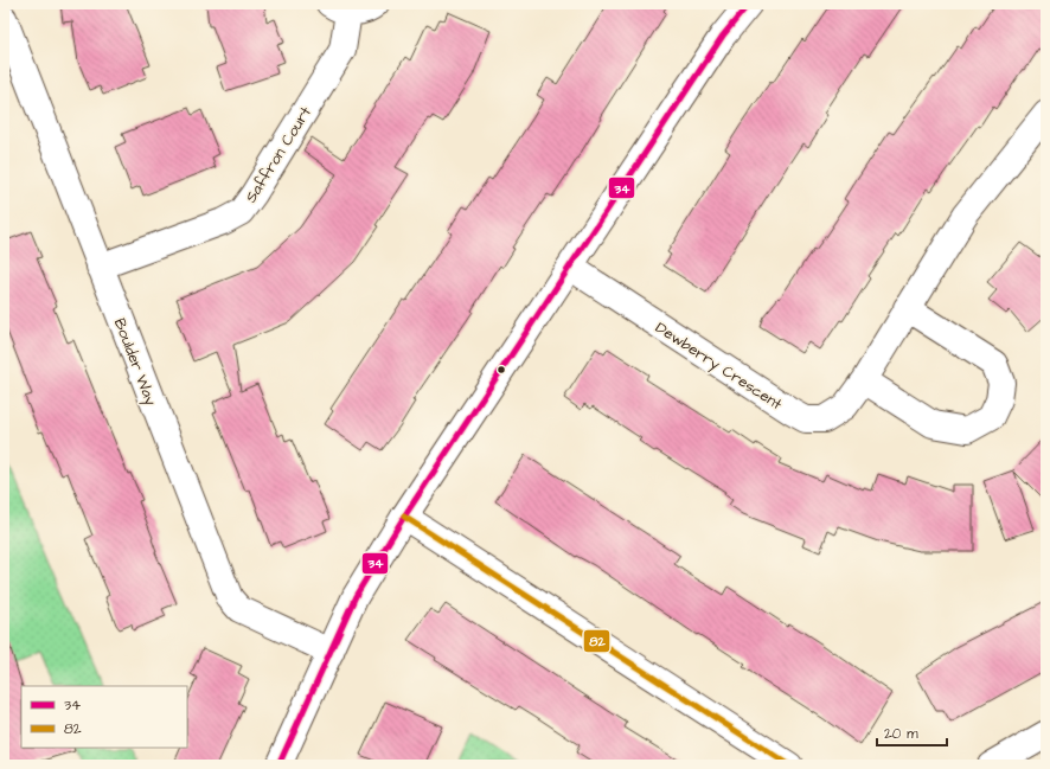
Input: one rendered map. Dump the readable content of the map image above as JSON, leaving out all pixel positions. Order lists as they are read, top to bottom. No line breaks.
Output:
{"streets":{"street":["Saffron Court","Boulder Way","Dewberry Crescent"]},"crossings":[["Saffron Court","Boulder Way"]],"lines":["transit line 34","transit line 82"],"legend":["34","82"],"scale_bar":"20 m"}
